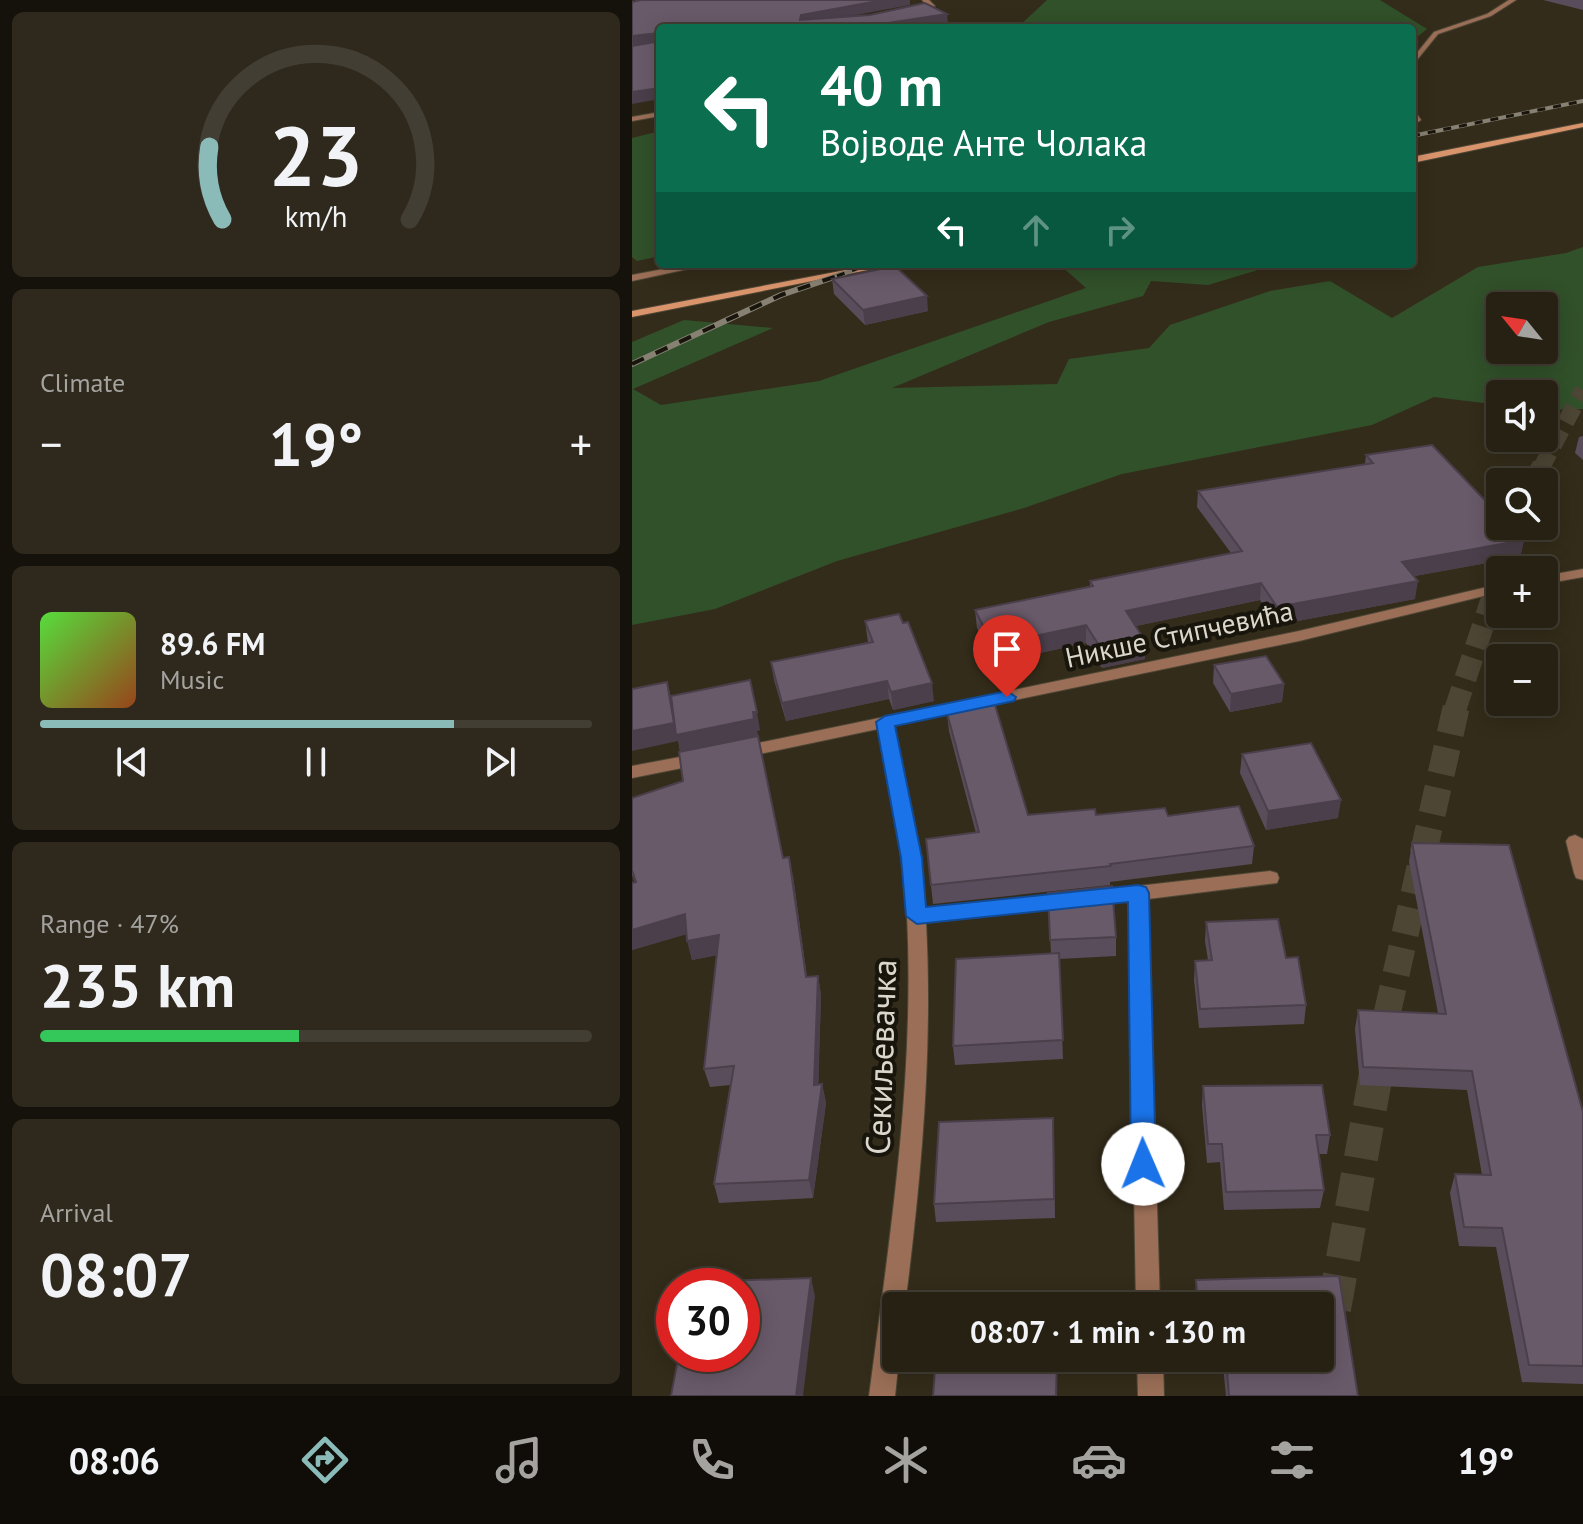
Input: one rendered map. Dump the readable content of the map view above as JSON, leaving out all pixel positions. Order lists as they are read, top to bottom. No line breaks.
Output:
{"streets":{"street":["Никше Стипчевића","Секиљевачка"]},"crossings":[["Никше Стипчевића","Секиљевачка"]],"north":"top left","page":{"turn":["40 m","Војводе Анте Чолака"],"tile":["Climate",["Range · 47%","235 km"],["Arrival","08:07"]],"map_buttons":["+","−"],"heat":["−","19°","+"],"song":["89.6 FM","Music"],"limit":"30","trip":"08:07 · 1 min · 130 m","tabs":["08:06","19°"],"gauge":["23","km/h"]}}
